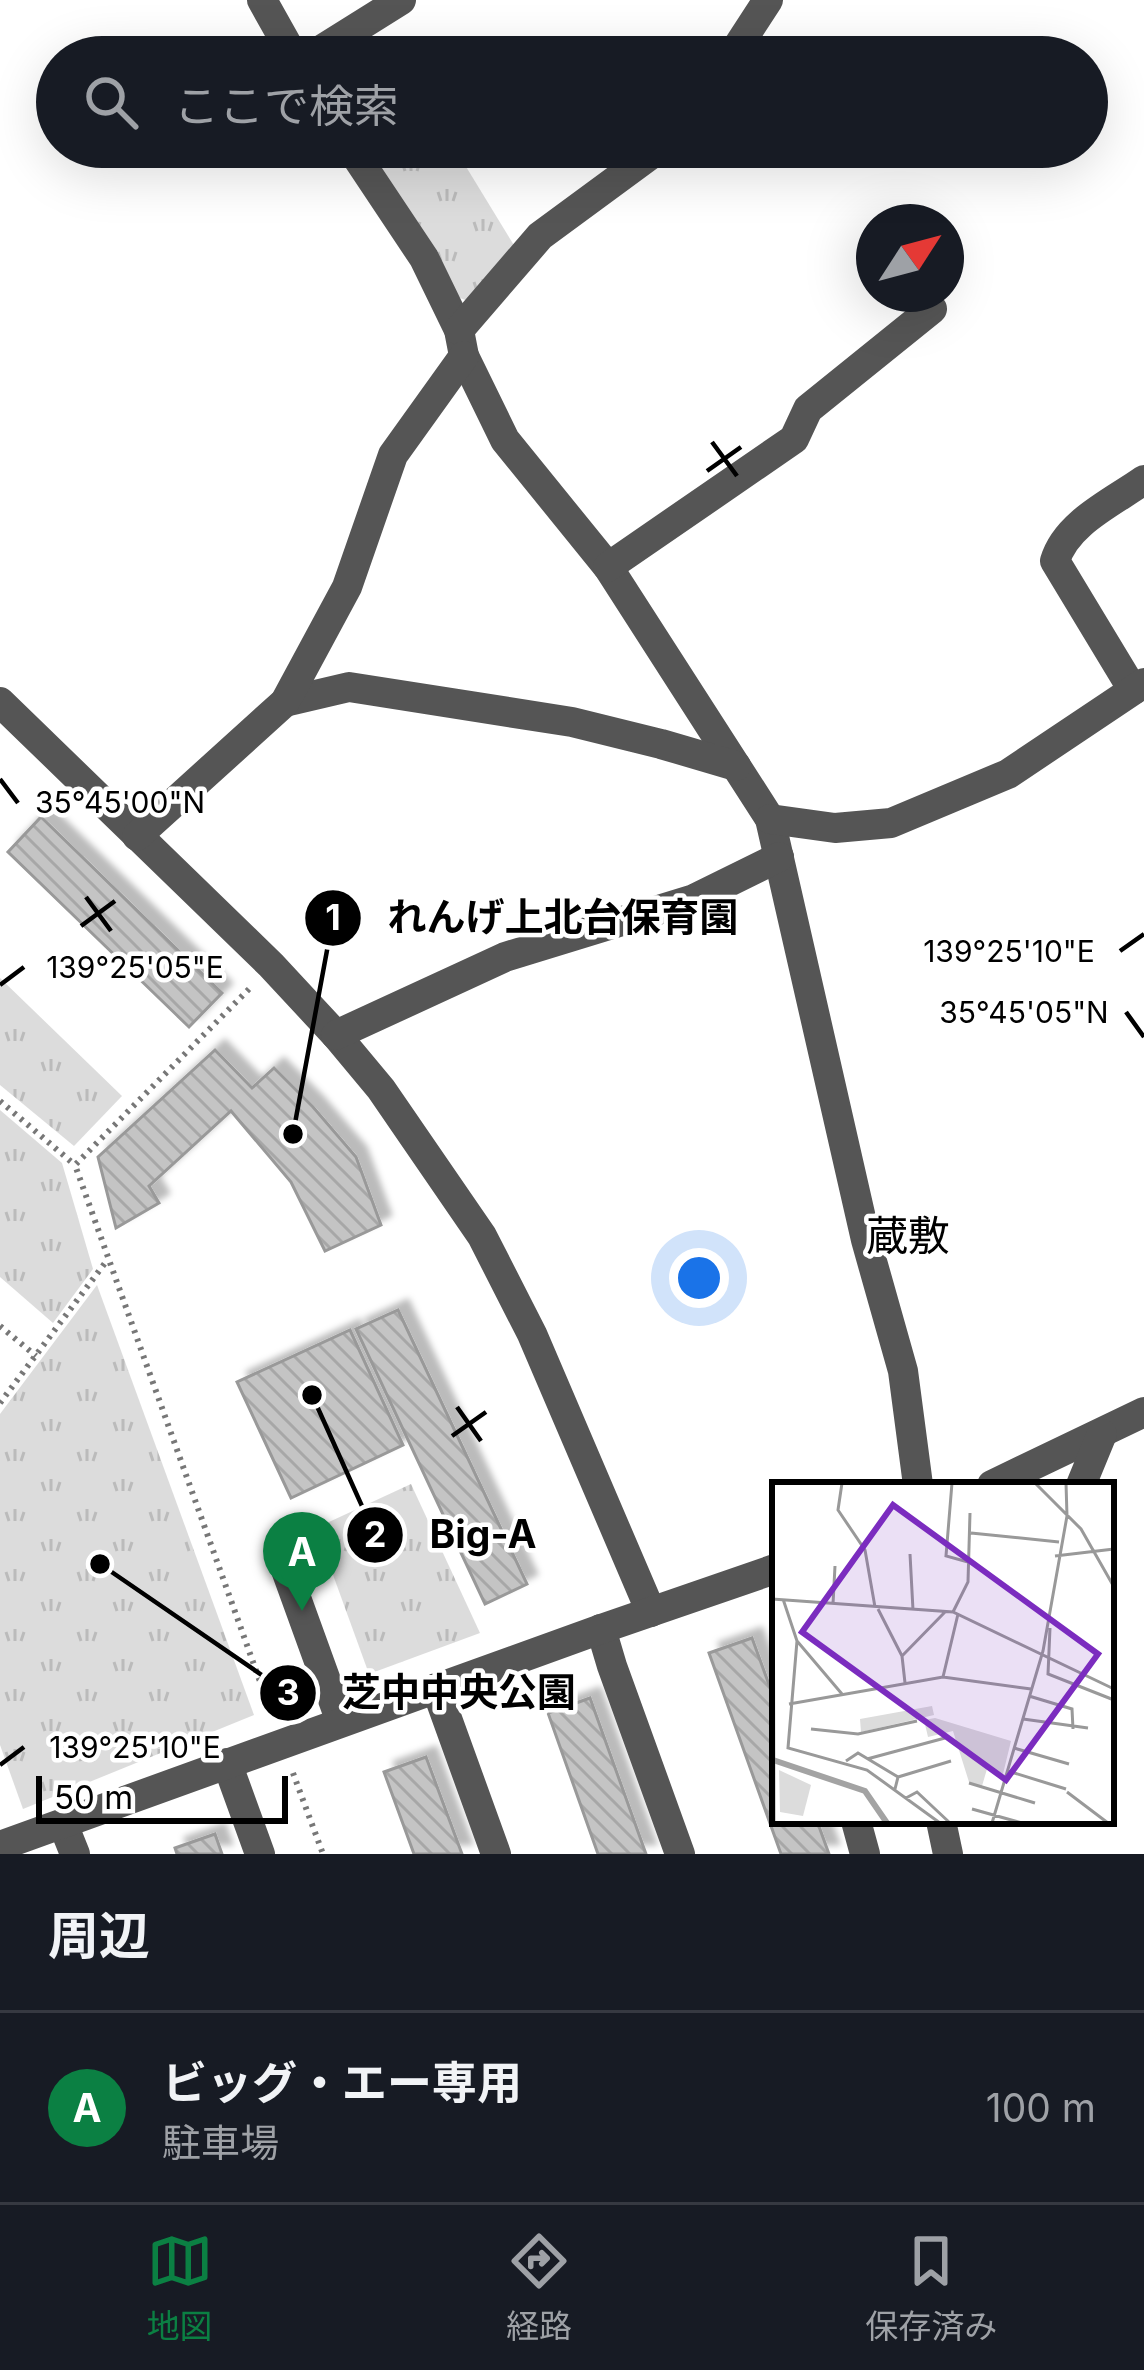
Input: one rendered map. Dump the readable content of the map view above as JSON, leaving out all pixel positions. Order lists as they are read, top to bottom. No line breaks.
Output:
{"districts":["蔵敷"],"places":["れんげ上北台保育園","Big-A","芝中中央公園"],"scale_bar":"50 m","north":"top right","page":{"search":"ここで検索","pins":"A","scale":"50 m","heading":"周辺","list":[{"mark":"A","name":"ビッグ・エー専用","note":"駐車場","value":"100 m"}],"nav":["地図","経路","保存済み"]},"coordinates":["35°45'00\"N","139°25'10\"E","139°25'05\"E","35°45'05\"N"]}
